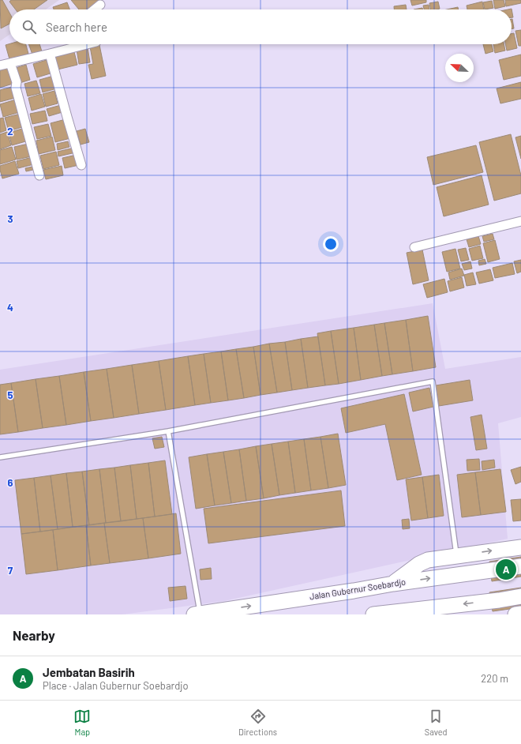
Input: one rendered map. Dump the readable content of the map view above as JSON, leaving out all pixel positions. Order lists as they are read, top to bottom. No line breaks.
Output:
{"streets":{"highway":["Jalan Gubernur Soebardjo"]},"north":"top left","page":{"search":"Search here","pins":"A","heading":"Nearby","list":[{"mark":"A","name":"Jembatan Basirih","note":"Place · Jalan Gubernur Soebardjo","value":"220 m"}],"nav":["Map","Directions","Saved"]},"grid":{"rows":["2","3","4","5","6","7"]}}
